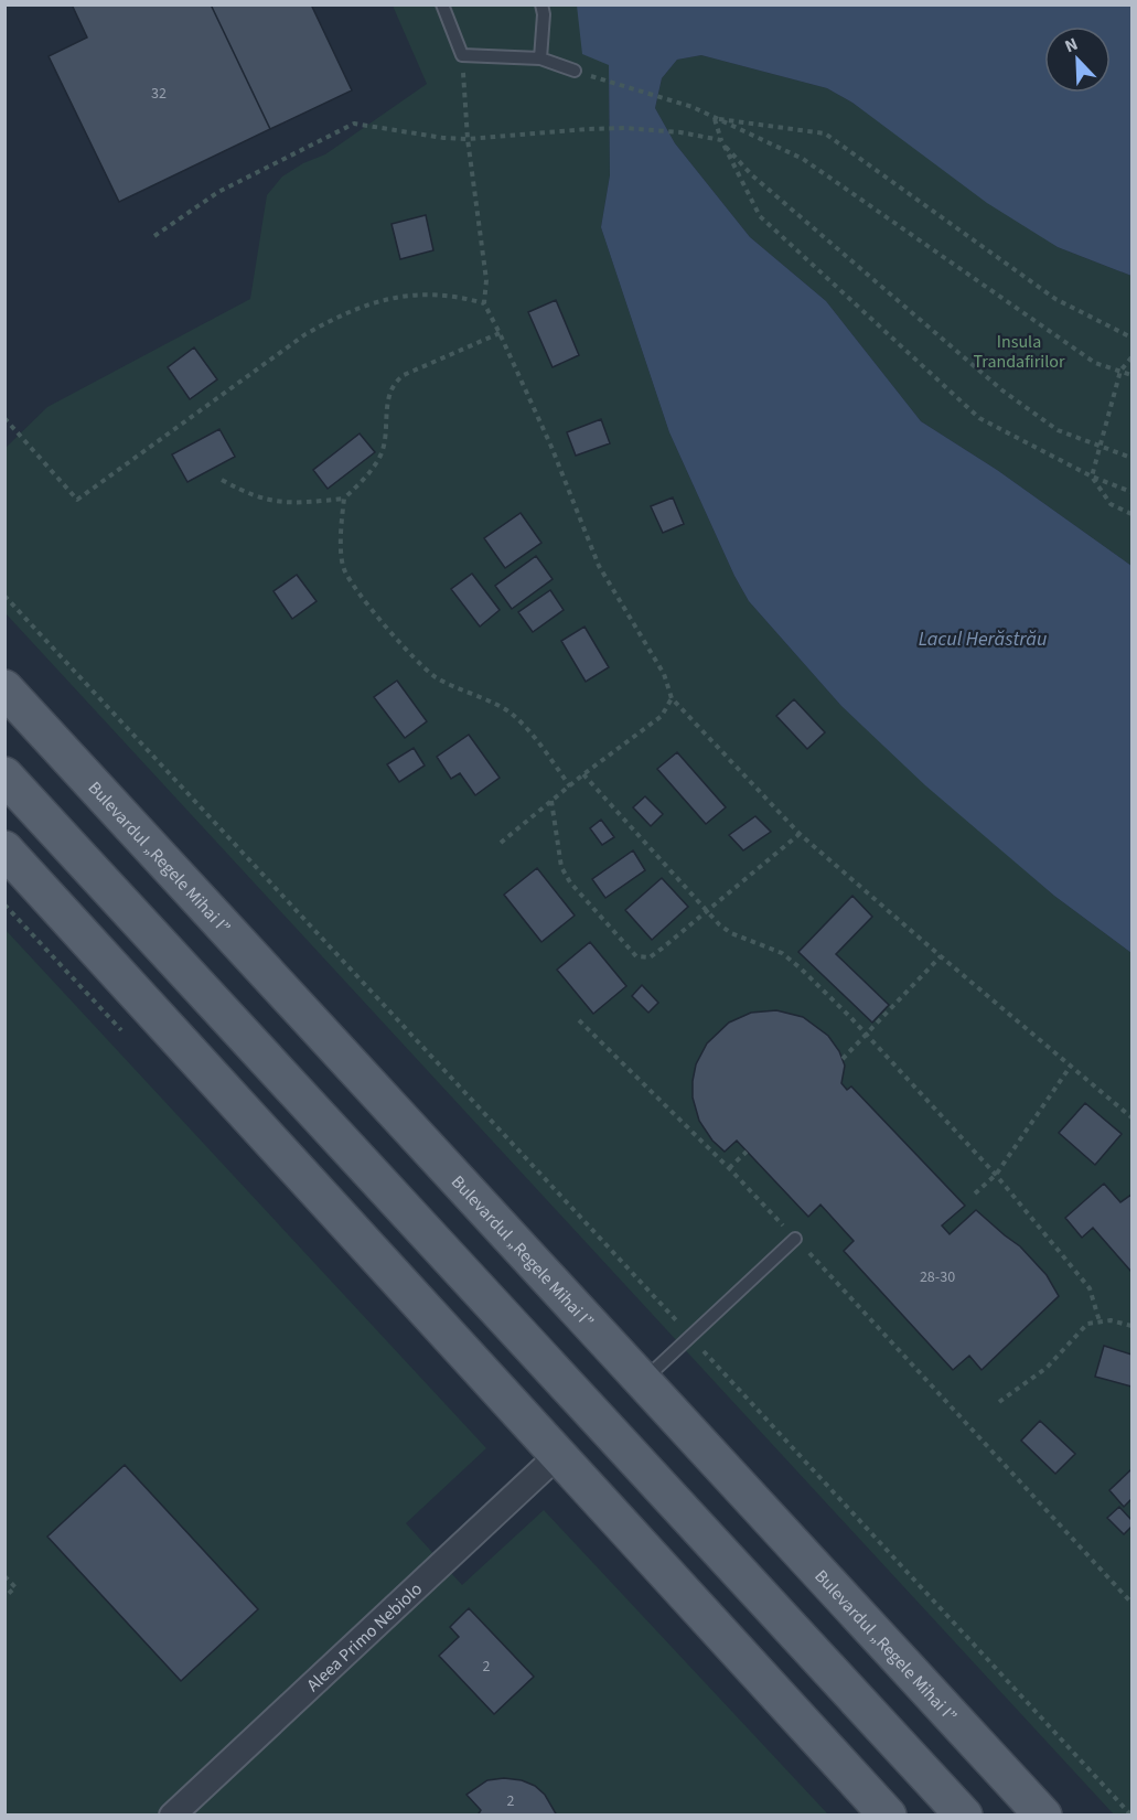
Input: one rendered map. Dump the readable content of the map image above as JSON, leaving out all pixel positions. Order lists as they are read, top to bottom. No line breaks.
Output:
{"streets":{"main road":["Bulevardul „Regele Mihai I”"],"street":["Aleea Primo Nebiolo"]},"water":["Lacul Herăstrău"],"parks":["Insula Trandafirilor"],"house_numbers":["32","28-30","2","2"],"north":"top left"}
